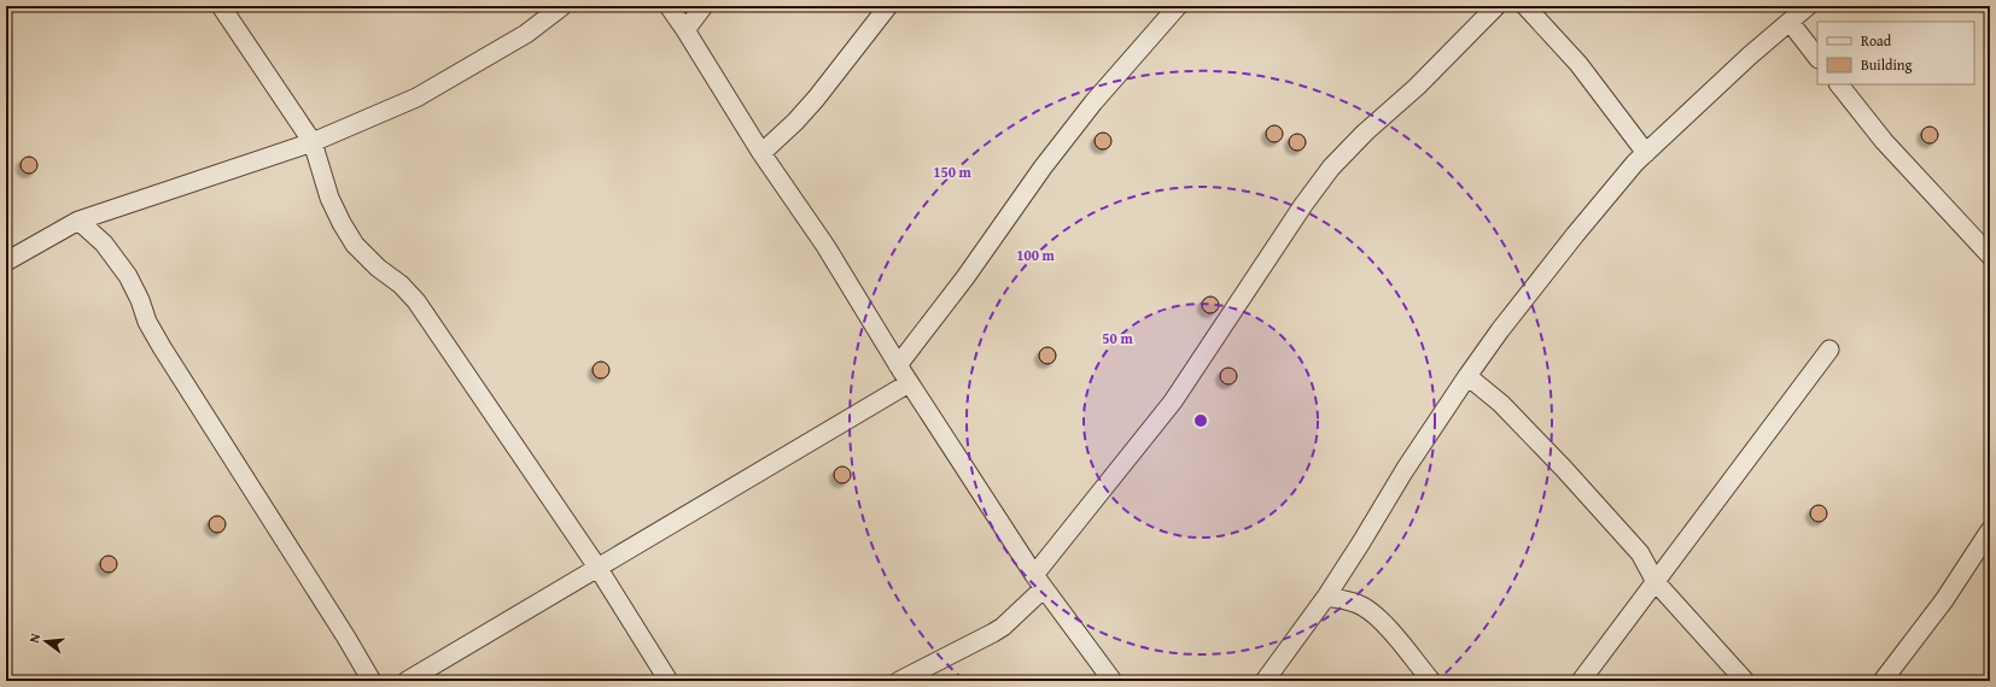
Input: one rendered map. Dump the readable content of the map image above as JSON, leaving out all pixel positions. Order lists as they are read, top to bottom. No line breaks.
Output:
{"legend":["Road","Building"],"north":"left","rings":["150 m","100 m","50 m"]}
